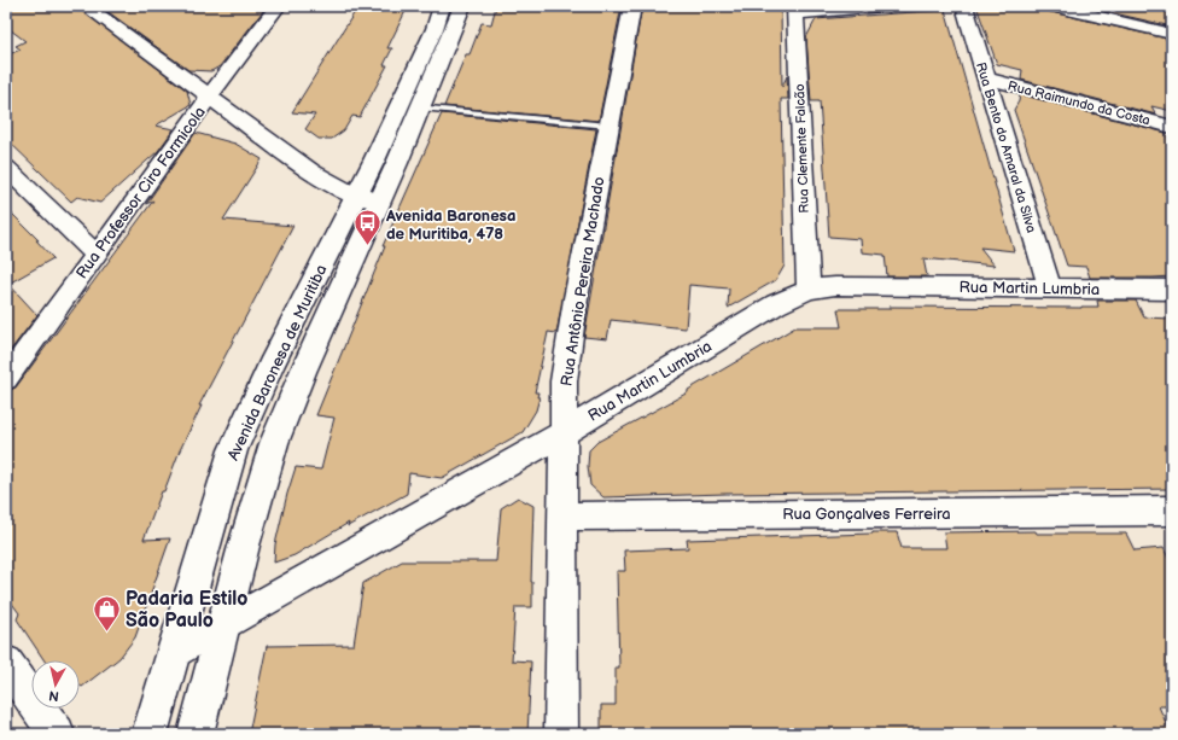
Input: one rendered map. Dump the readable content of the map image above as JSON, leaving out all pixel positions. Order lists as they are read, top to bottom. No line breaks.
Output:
{"streets":{"main road":["Avenida Baronesa de Muritiba"],"street":["Rua Raimundo da Costa","Rua Bento do Amaral da Silva","Rua Clemente Falcão","Rua Professor Ciro Formicola","Rua Antônio Pereira Machado","Rua Martin Lumbria","Rua Gonçalves Ferreira"]},"crossings":[["Rua Raimundo da Costa","Rua Bento do Amaral da Silva"],["Rua Bento do Amaral da Silva","Rua Martin Lumbria"],["Rua Clemente Falcão","Rua Martin Lumbria"],["Rua Antônio Pereira Machado","Rua Martin Lumbria"],["Rua Antônio Pereira Machado","Rua Gonçalves Ferreira"],["Rua Martin Lumbria","Avenida Baronesa de Muritiba"]],"places":{"bus stop":["Avenida Baronesa de Muritiba, 478"],"shop":["Padaria Estilo São Paulo"]},"north":"bottom"}
